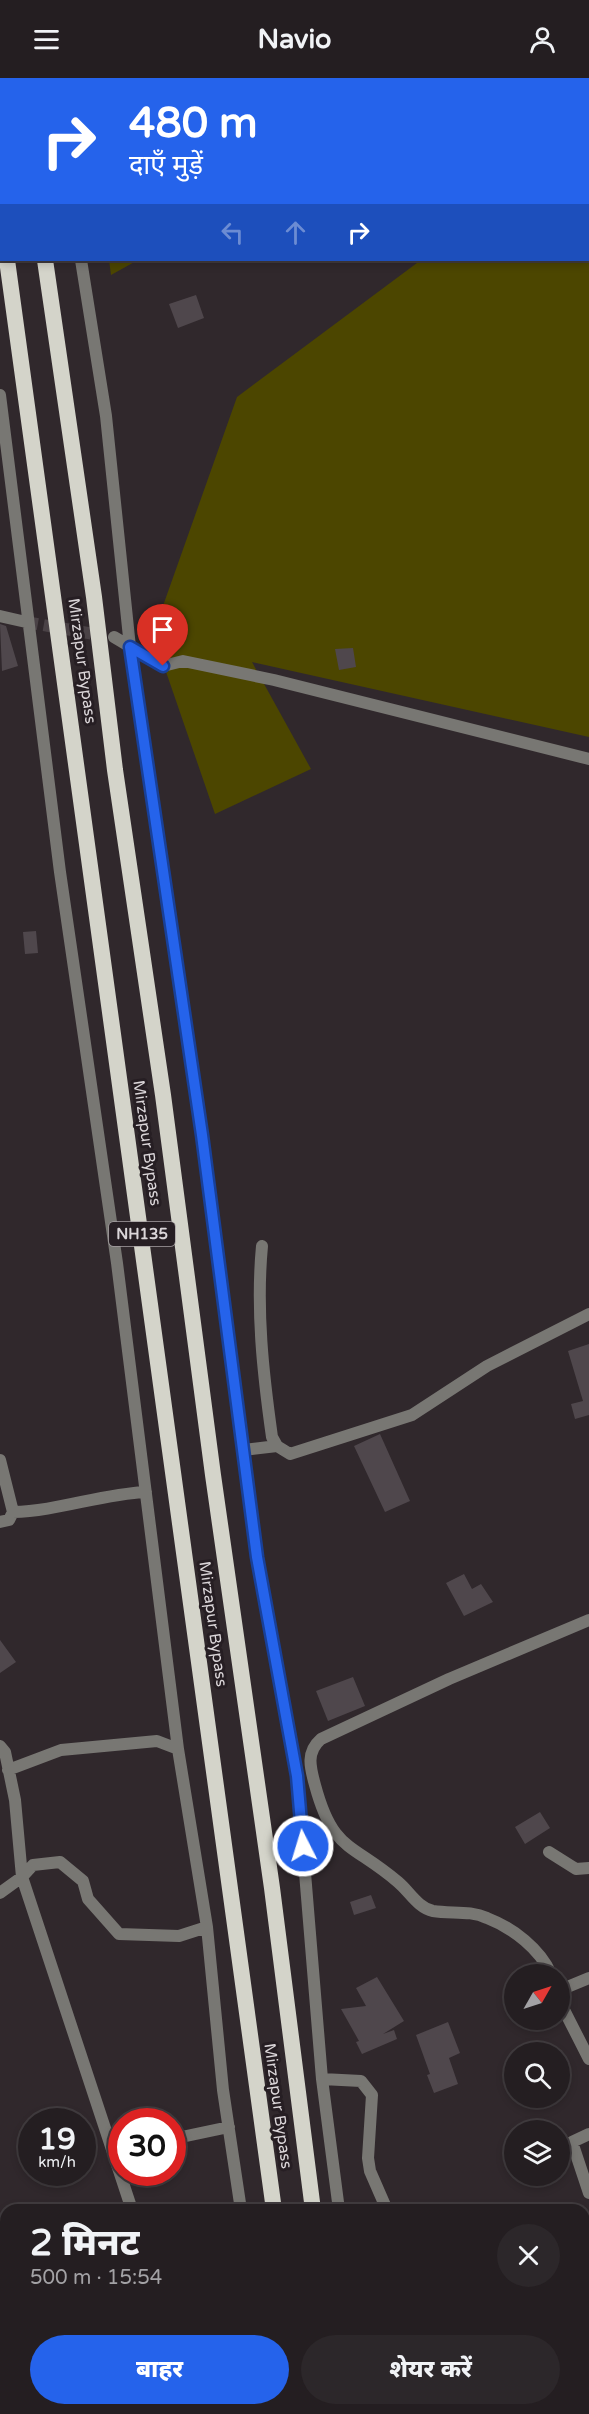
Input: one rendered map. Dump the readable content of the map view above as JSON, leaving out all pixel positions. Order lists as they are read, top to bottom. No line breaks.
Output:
{"streets":{"highway":["Mirzapur Bypass","NH135"]},"north":"top right","page":{"header":"Navio","turn":["480 m","दाएँ मुड़ें"],"speed":"19 km/h","limit":"30","heading":["2 मिनट","500 m · 15:54"],"buttons":["बाहर","शेयर करें"]}}
